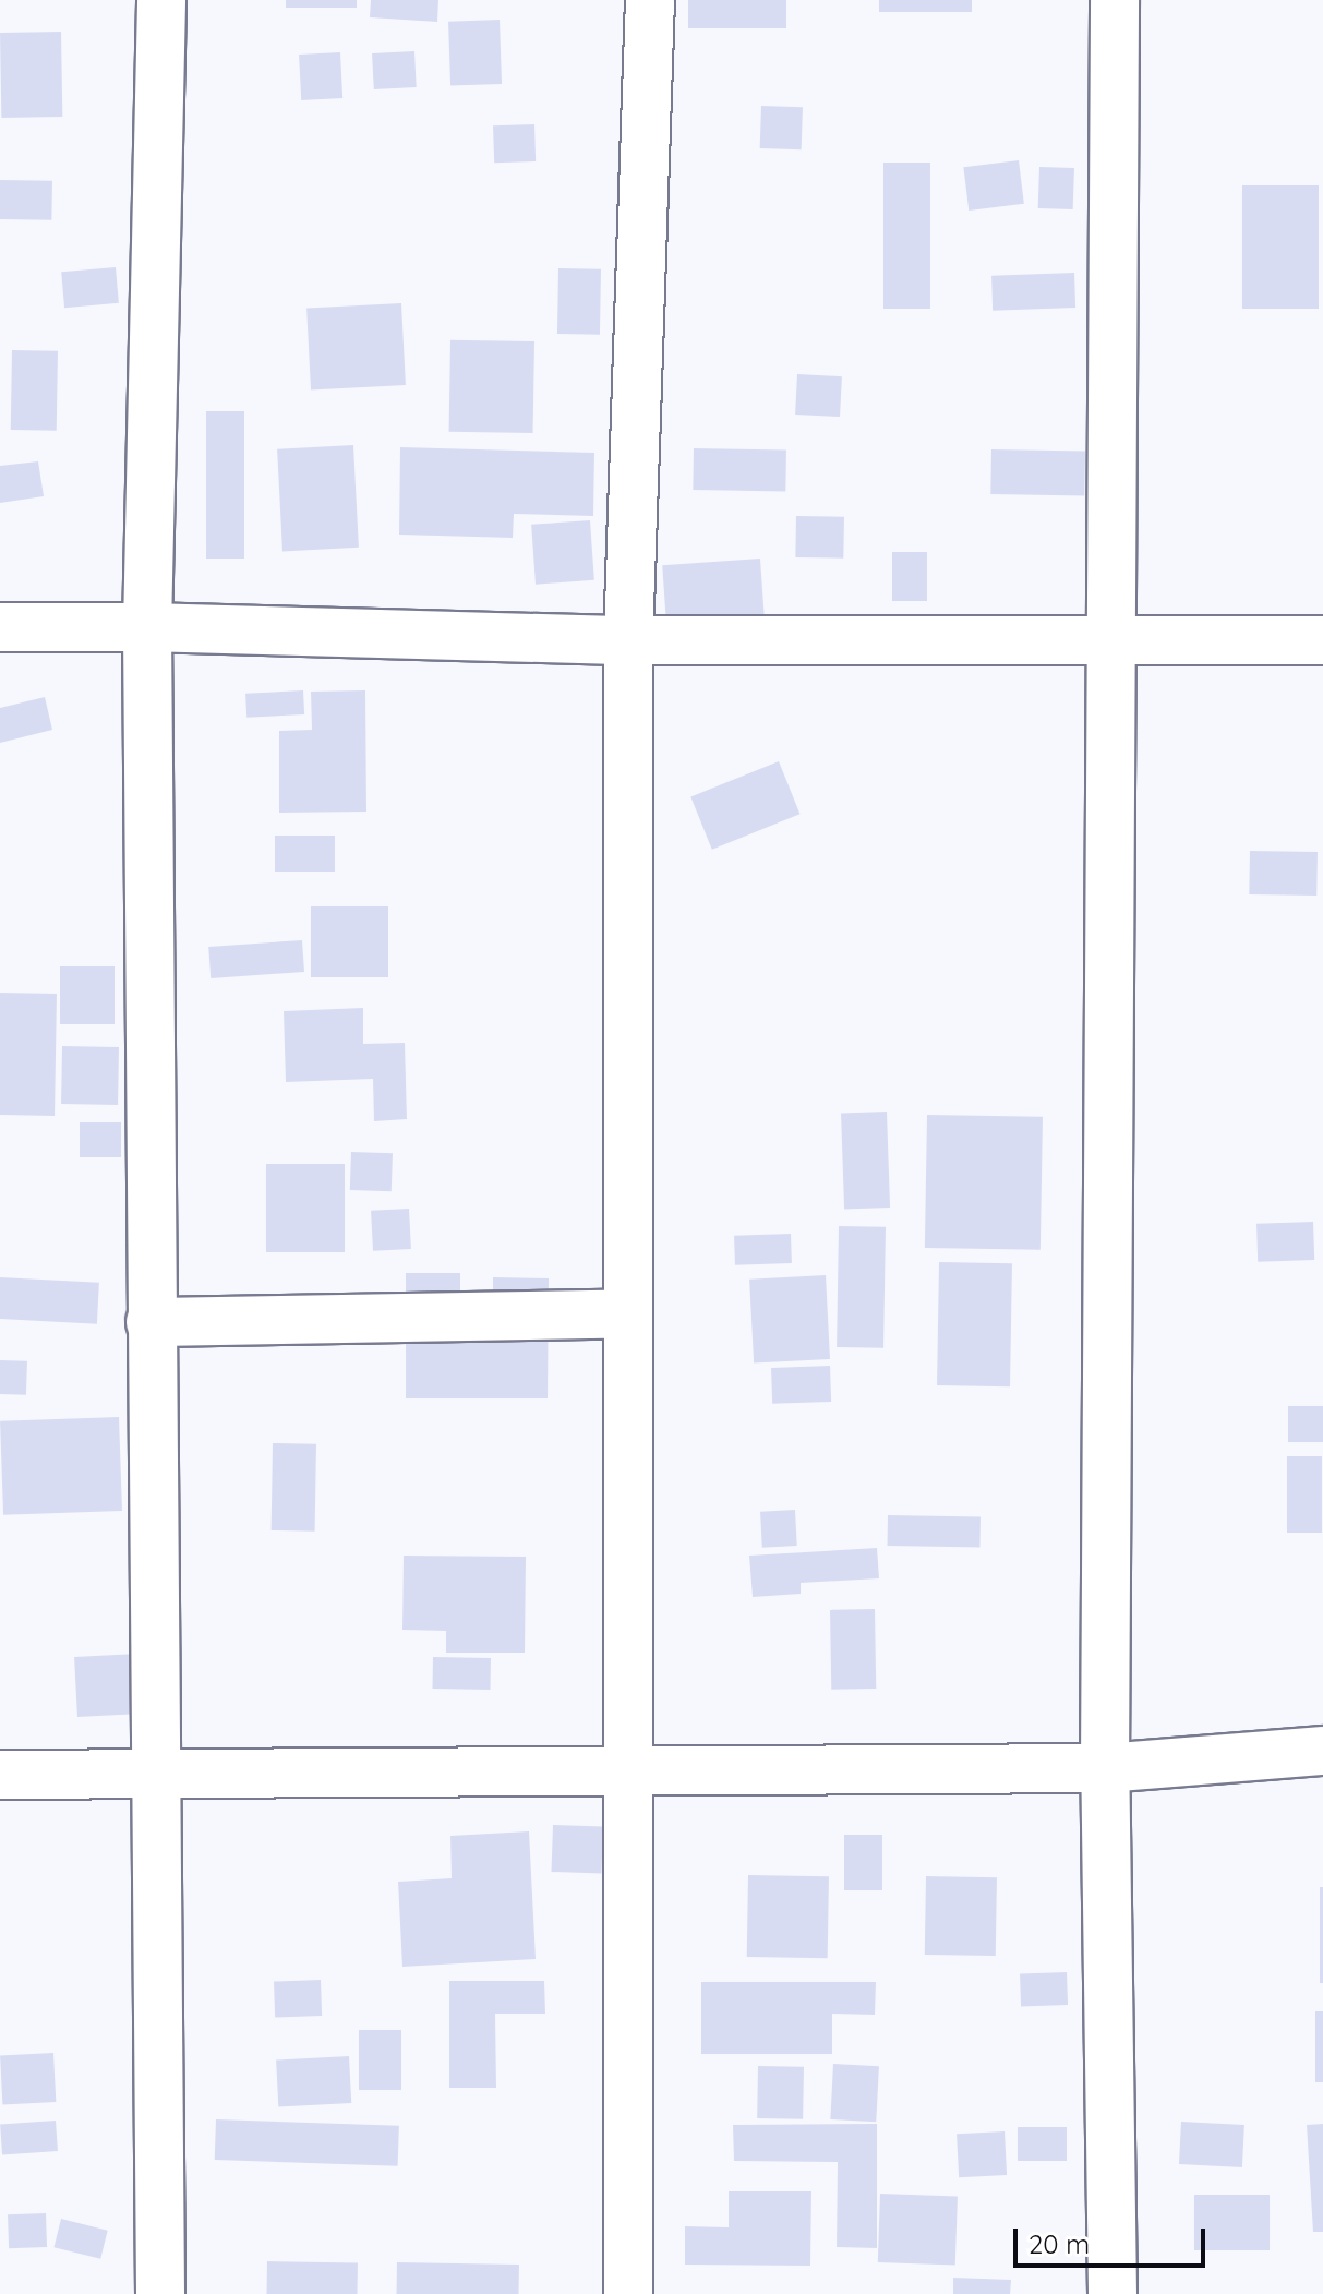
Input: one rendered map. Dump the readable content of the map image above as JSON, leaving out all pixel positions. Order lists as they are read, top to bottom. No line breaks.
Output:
{"scale_bar":"20 m"}
